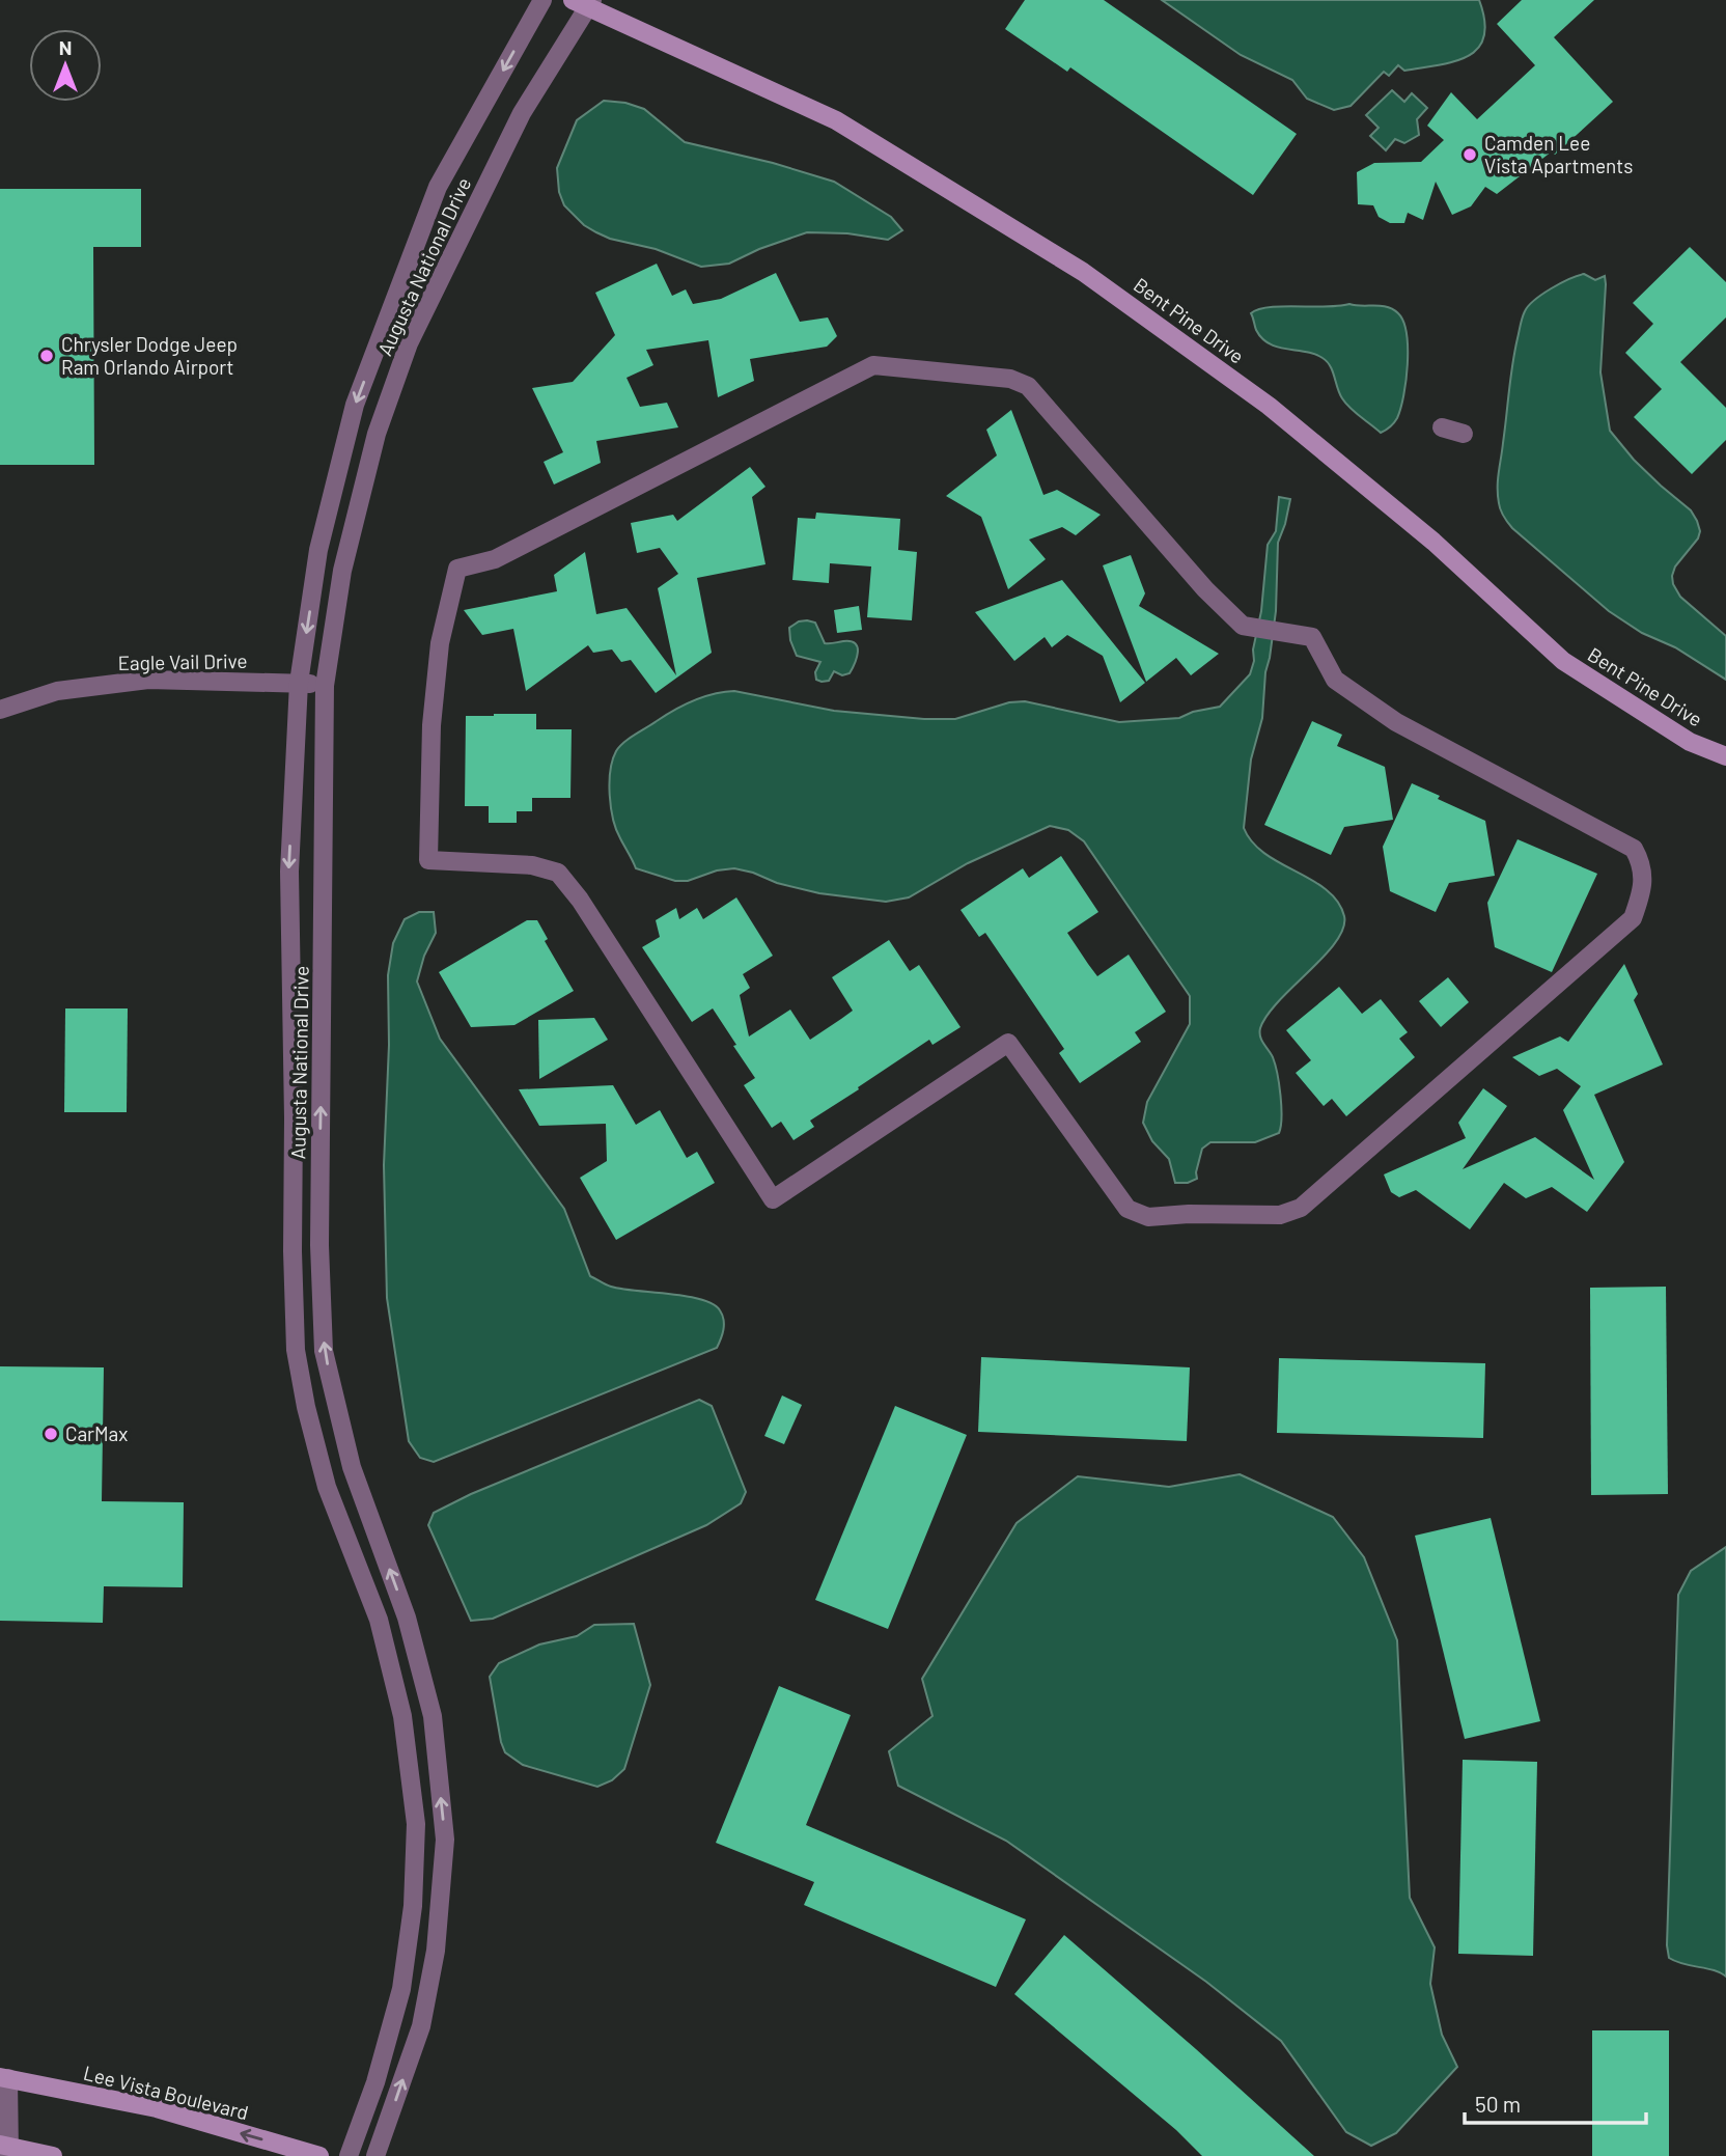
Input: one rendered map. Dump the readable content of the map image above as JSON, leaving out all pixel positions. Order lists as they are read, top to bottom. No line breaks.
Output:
{"streets":{"street":["Augusta National Drive","Bent Pine Drive","Eagle Vail Drive","Lee Vista Boulevard"]},"crossings":[["Augusta National Drive","Bent Pine Drive"],["Augusta National Drive","Eagle Vail Drive"]],"one_way":["Lee Vista Boulevard"],"places":["Camden Lee Vista Apartments","Chrysler Dodge Jeep Ram Orlando Airport","CarMax"],"scale_bar":"50 m","north":"top"}
